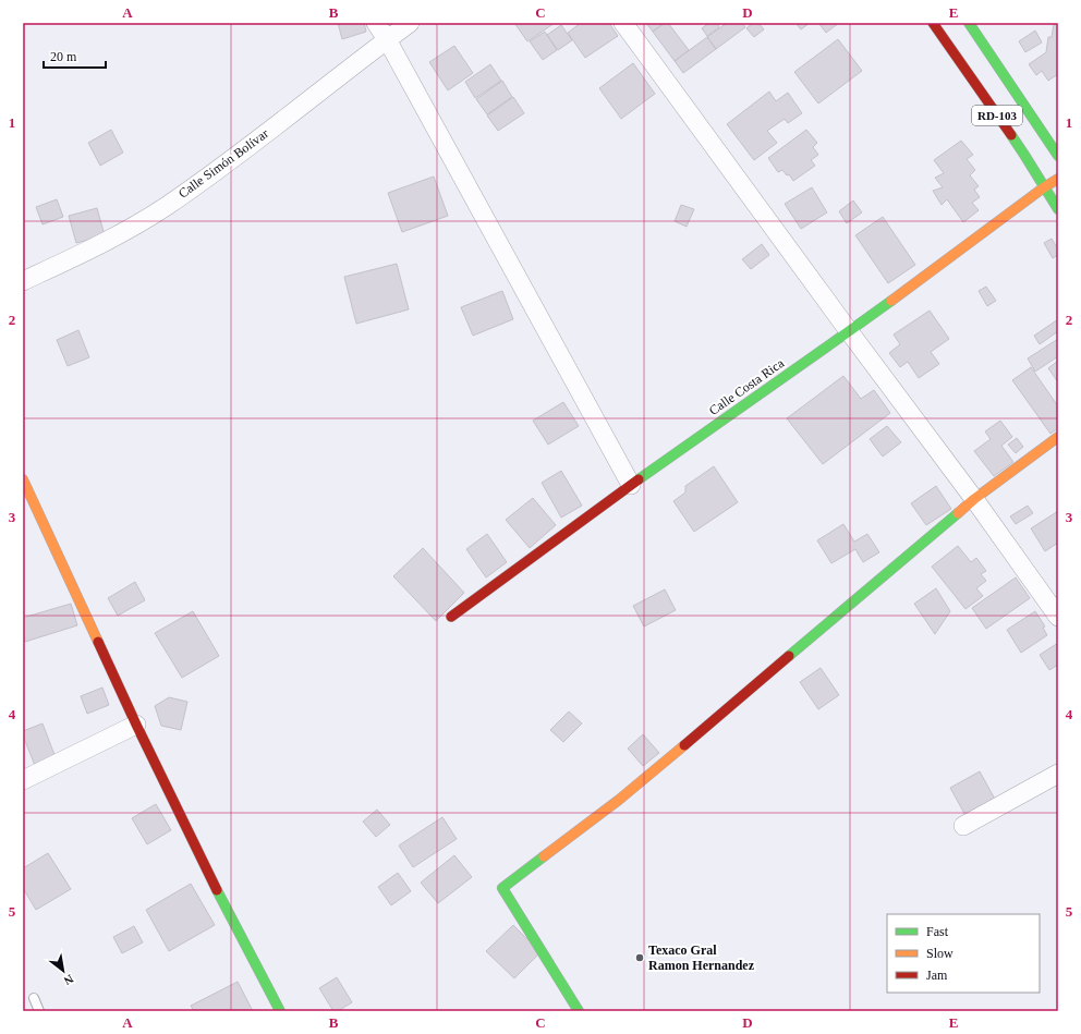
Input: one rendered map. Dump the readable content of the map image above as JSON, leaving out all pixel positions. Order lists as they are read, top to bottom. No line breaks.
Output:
{"streets":{"street":["RD-103","Calle Simón Bolívar","Calle Costa Rica"]},"crossings":[["RD-103","Calle Costa Rica"]],"places":["Texaco Gral Ramon Hernandez"],"legend":["Fast","Slow","Jam"],"scale_bar":"20 m","north":"bottom right","grid":{"columns":["A","B","C","D","E"],"rows":["1","2","3","4","5"]}}
